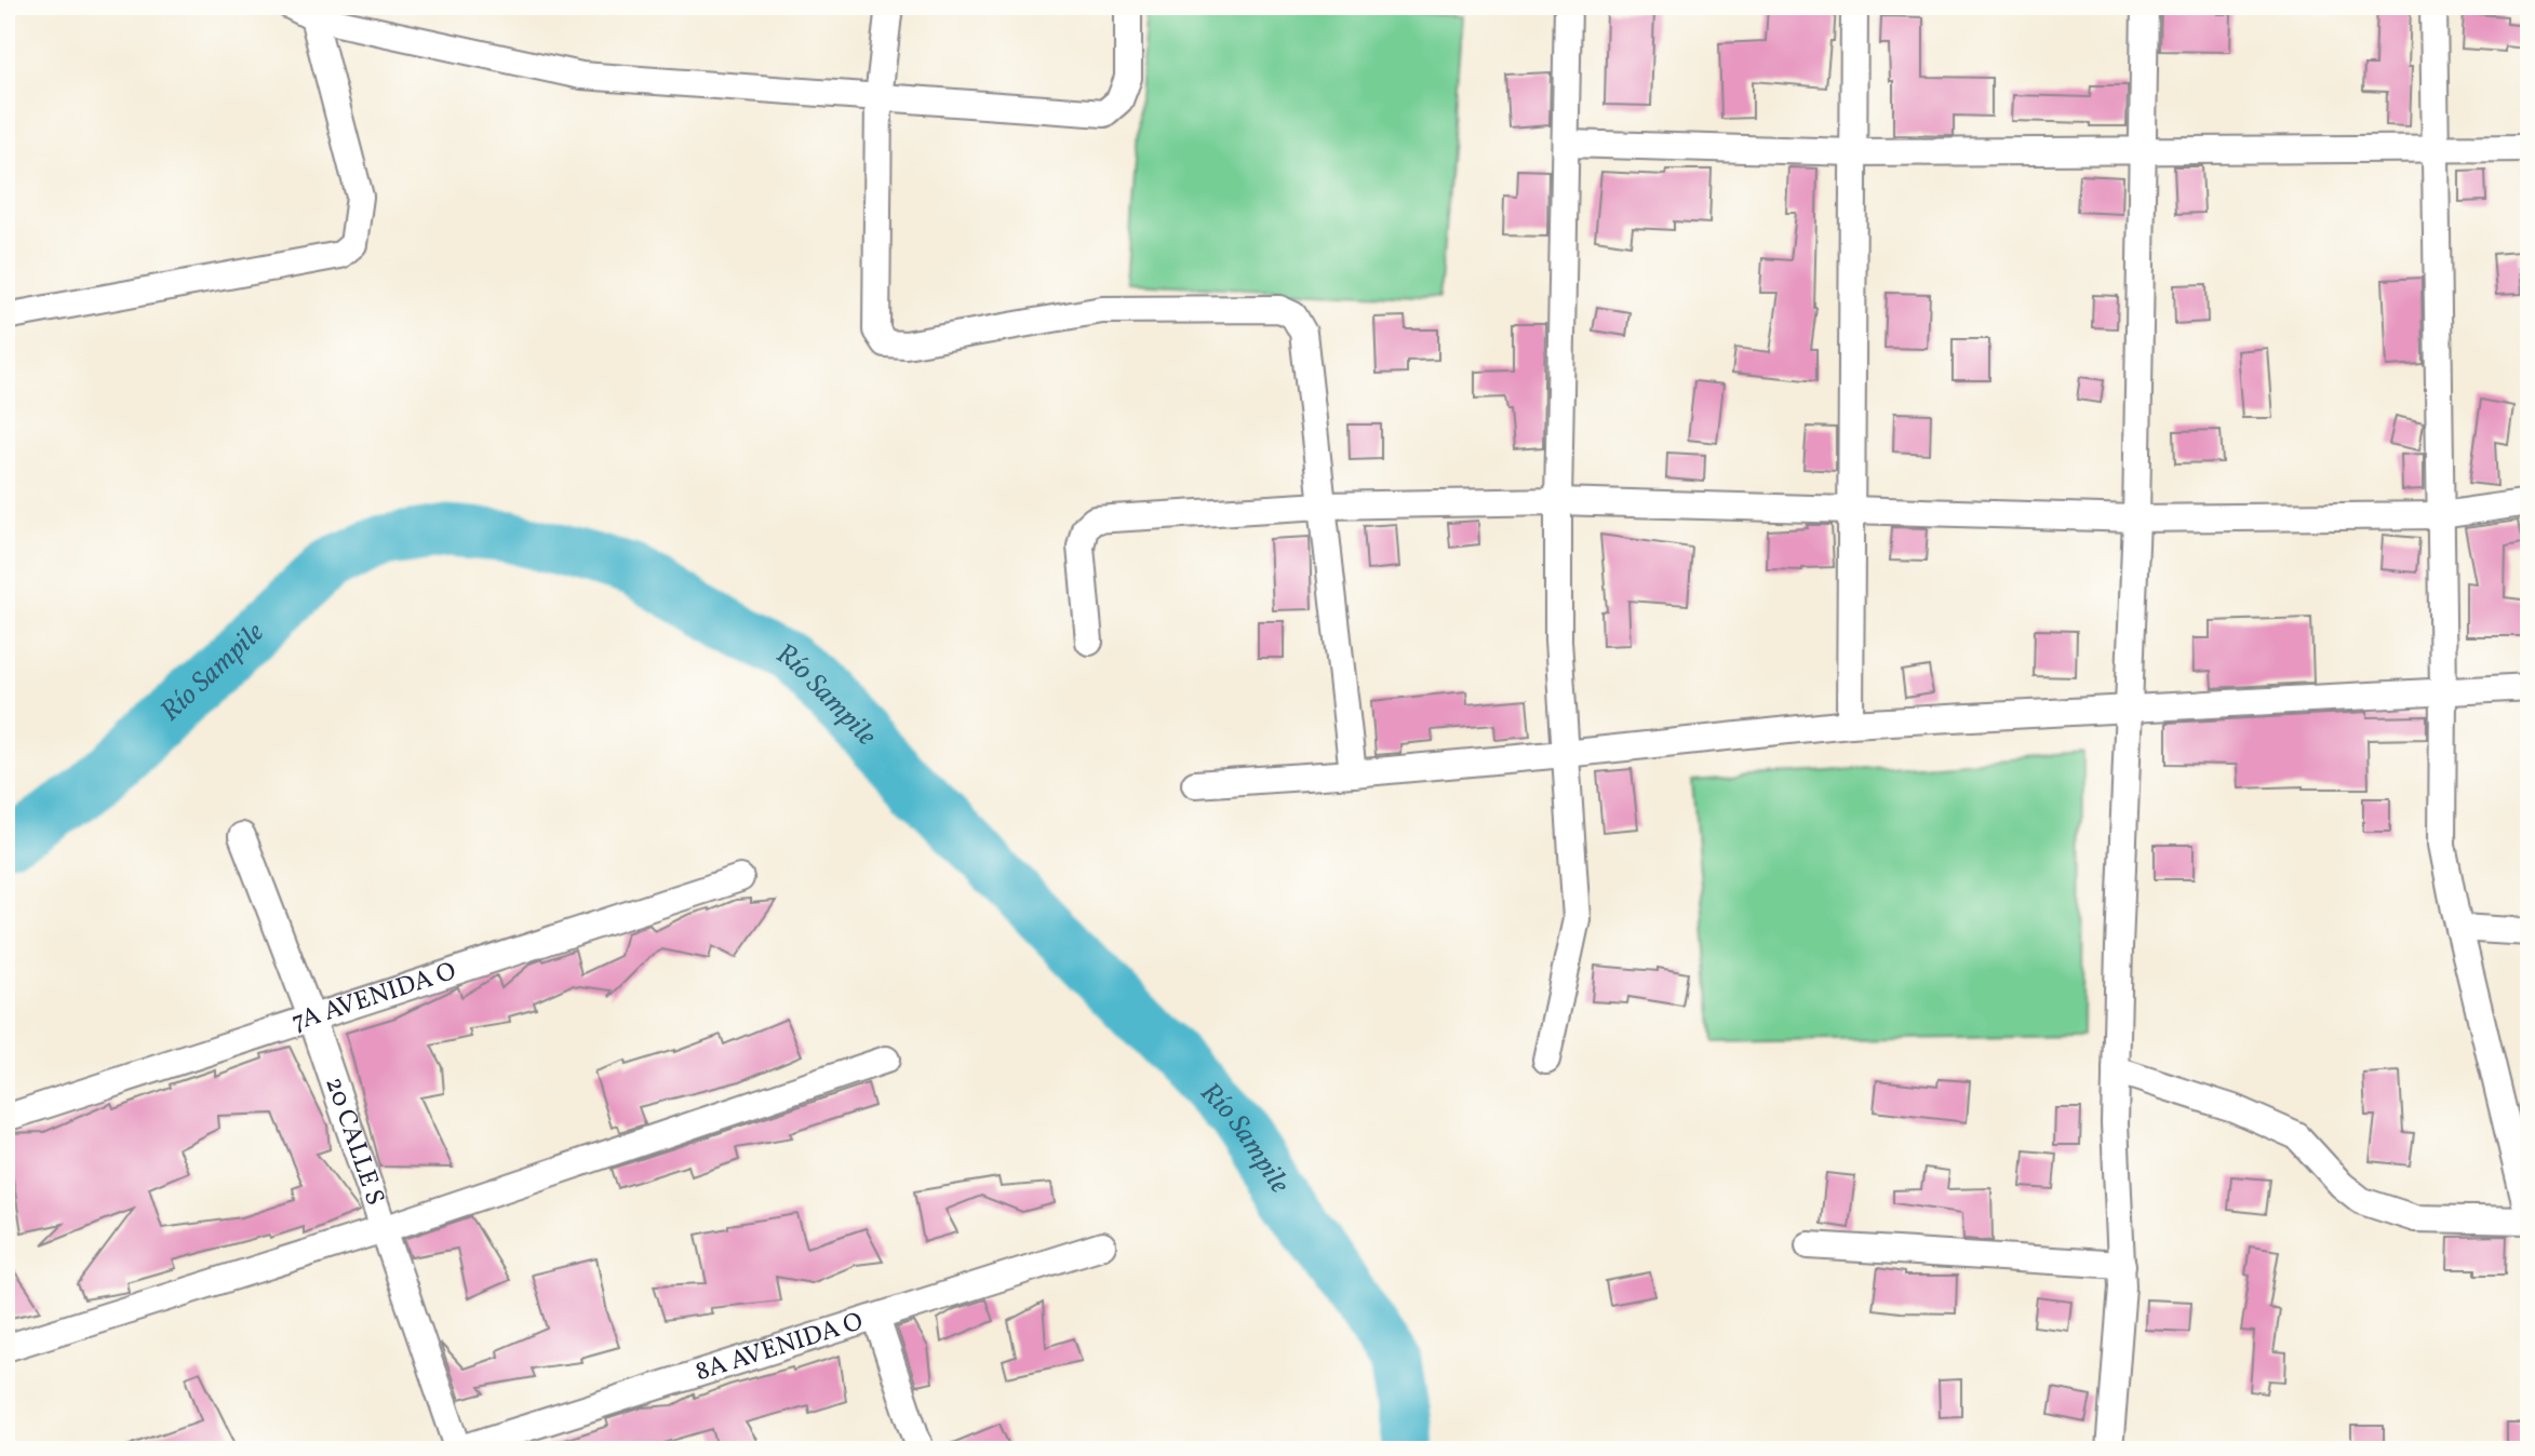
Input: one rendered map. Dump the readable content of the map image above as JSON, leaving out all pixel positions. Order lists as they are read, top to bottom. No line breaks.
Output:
{"streets":{"street":["7A AVENIDA O","20 CALLE S","8A AVENIDA O"]},"crossings":[["7A AVENIDA O","20 CALLE S"],["20 CALLE S","8A AVENIDA O"]],"water":["Río Sampile"]}
